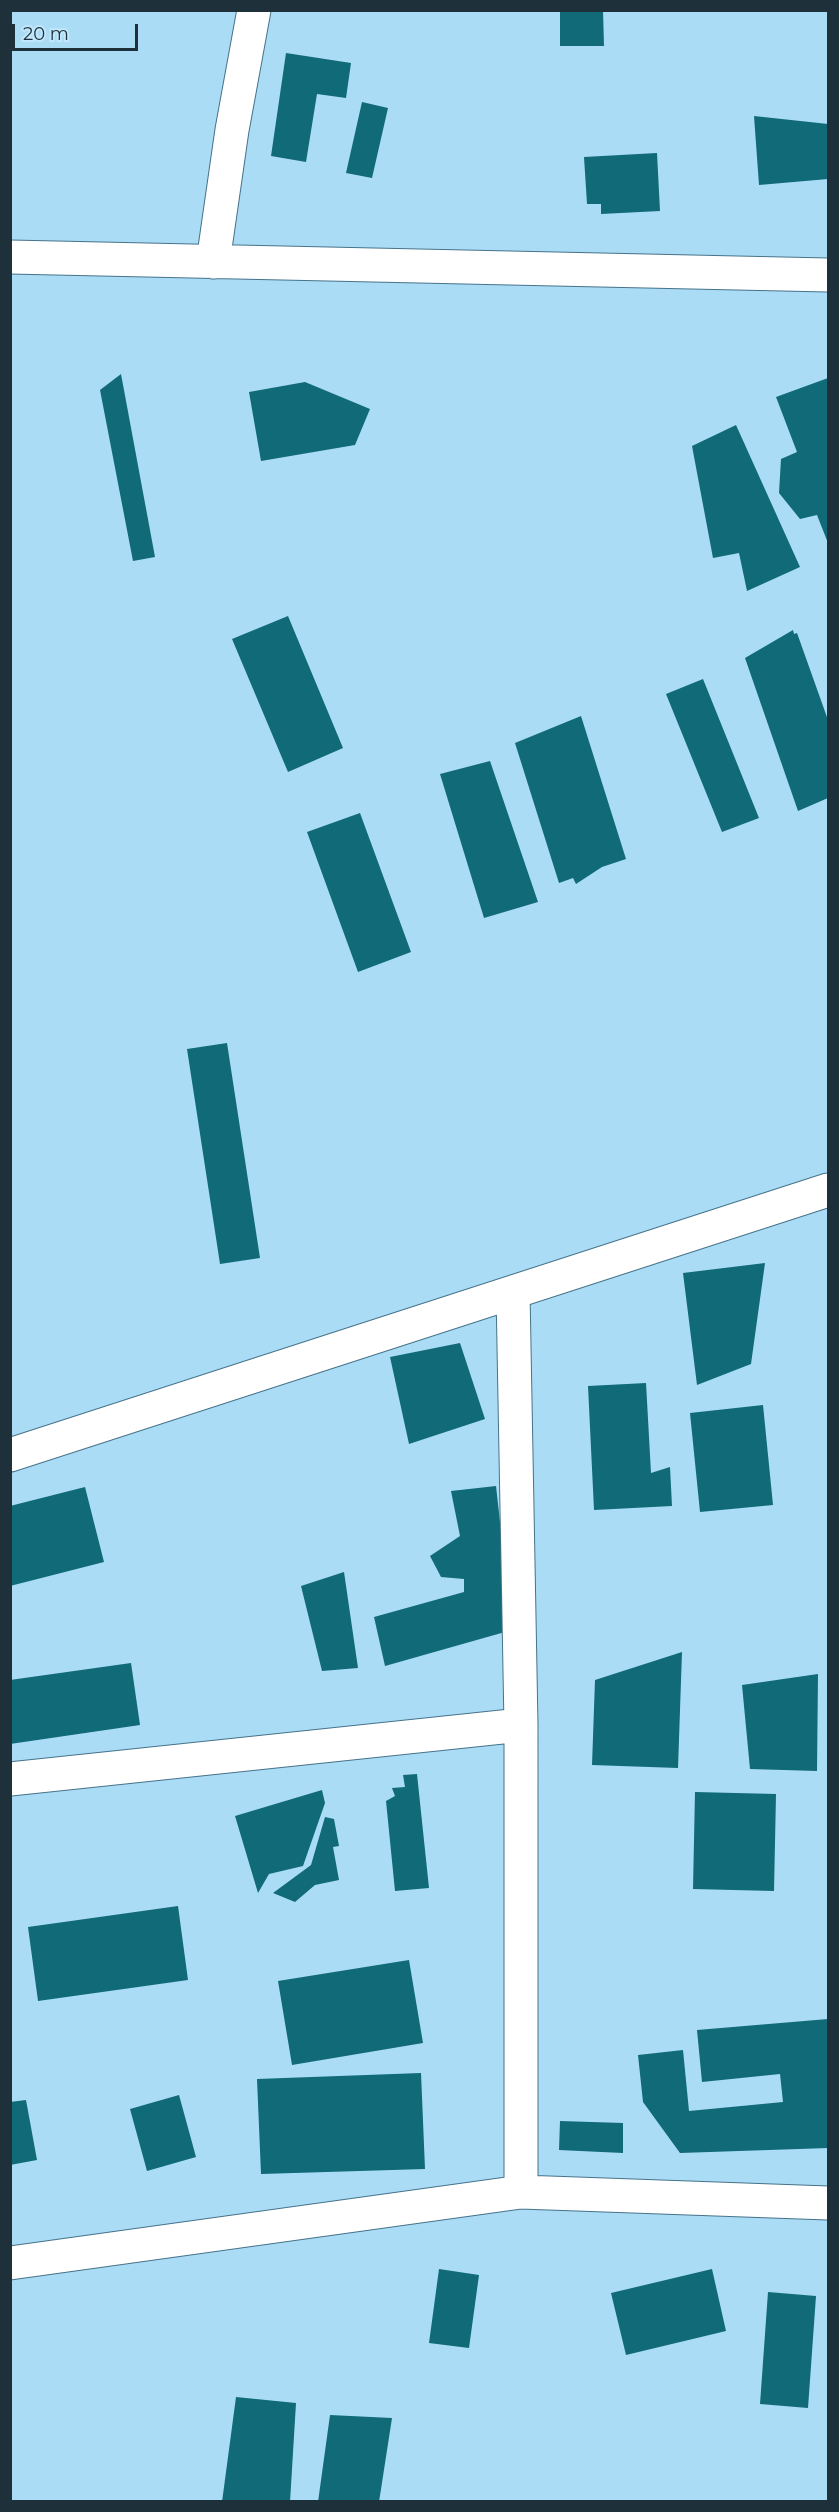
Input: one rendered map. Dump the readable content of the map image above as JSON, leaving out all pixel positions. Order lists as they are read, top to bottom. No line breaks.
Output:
{"scale_bar":"20 m"}
